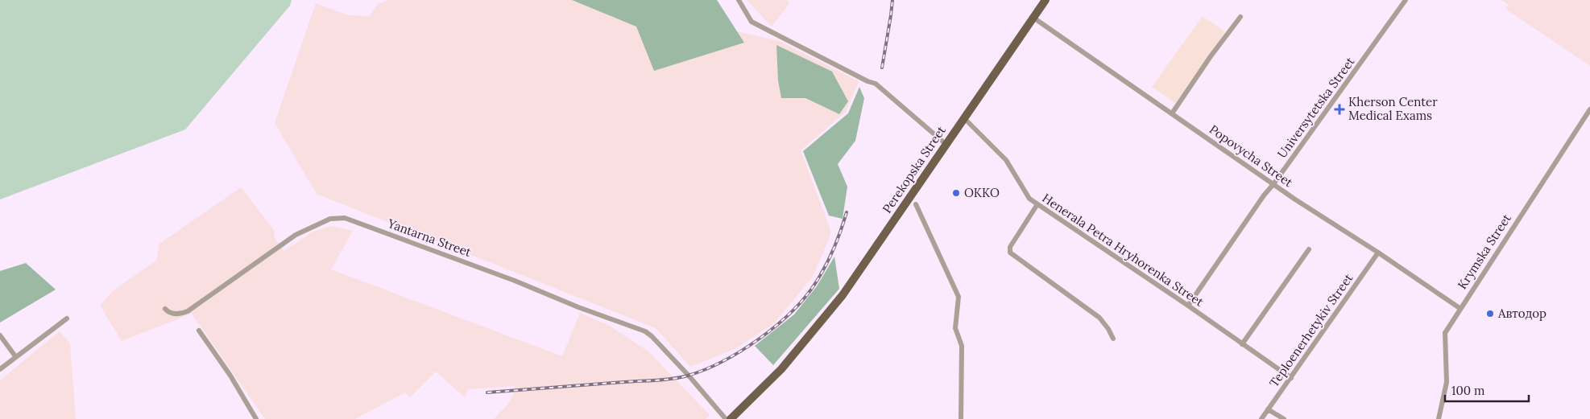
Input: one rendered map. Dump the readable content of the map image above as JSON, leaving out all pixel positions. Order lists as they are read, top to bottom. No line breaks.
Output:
{"streets":{"main road":["Perekopska Street"],"street":["Universytetska Street","Popovycha Street","Yantarna Street","Henerala Petra Hryhorenka Street","Krymska Street","Teploenerhetykiv Street"]},"crossings":[["Universytetska Street","Popovycha Street"],["Universytetska Street","Henerala Petra Hryhorenka Street"],["Popovycha Street","Perekopska Street"],["Popovycha Street","Krymska Street"],["Popovycha Street","Teploenerhetykiv Street"],["Perekopska Street","Henerala Petra Hryhorenka Street"],["Henerala Petra Hryhorenka Street","Teploenerhetykiv Street"]],"places":{"health":["Kherson Center Medical Exams"],"other":["OKKO","Автодор"]},"scale_bar":"100 m"}
